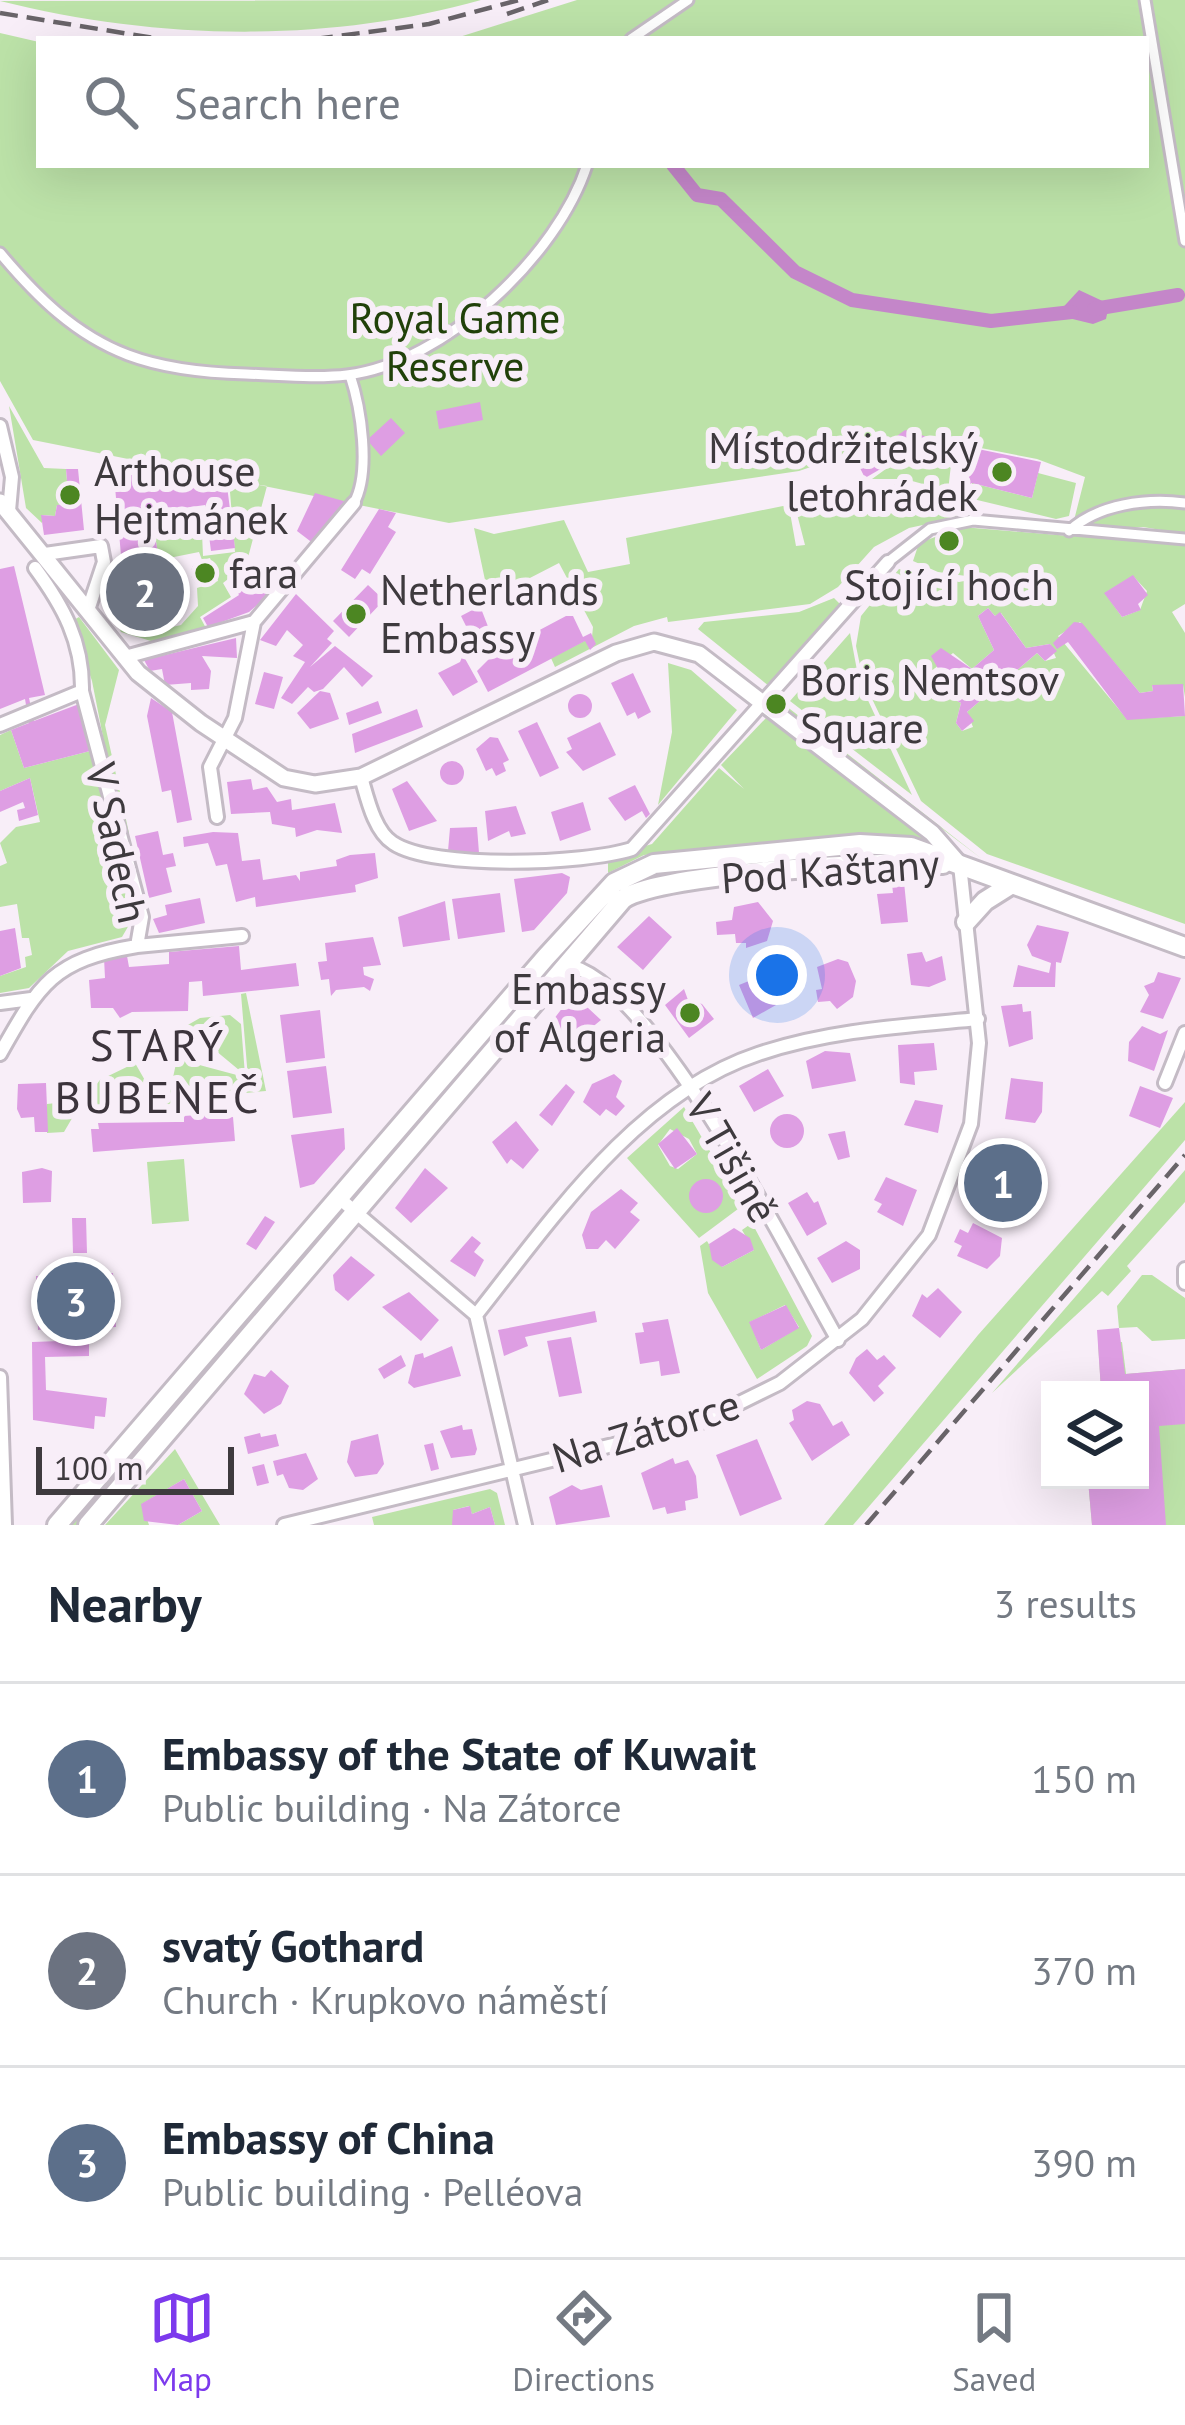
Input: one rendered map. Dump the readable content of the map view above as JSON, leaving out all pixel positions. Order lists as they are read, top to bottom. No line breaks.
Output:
{"streets":{"main road":["Pod Kaštany"],"street":["V Sadech","V Tišině","Na Zátorce"]},"crossings":[["Pod Kaštany","V Tišině"],["Pod Kaštany","Na Zátorce"],["V Tišině","Na Zátorce"]],"districts":["STARÝ BUBENEČ"],"parks":["Royal Game Reserve"],"places":["Místodržitelský letohrádek","Arthouse Hejtmánek","Stojící hoch","fara","Netherlands Embassy","Boris Nemtsov Square","Embassy of Algeria"],"scale_bar":"100 m","page":{"search":"Search here","pins":["2","1","3"],"scale":"100 m","heading":["Nearby","3 results"],"list":[{"mark":"1","name":"Embassy of the State of Kuwait","note":"Public building · Na Zátorce","value":"150 m"},{"mark":"2","name":"svatý Gothard","note":"Church · Krupkovo náměstí","value":"370 m"},{"mark":"3","name":"Embassy of China","note":"Public building · Pelléova","value":"390 m"}],"nav":["Map","Directions","Saved"]}}
